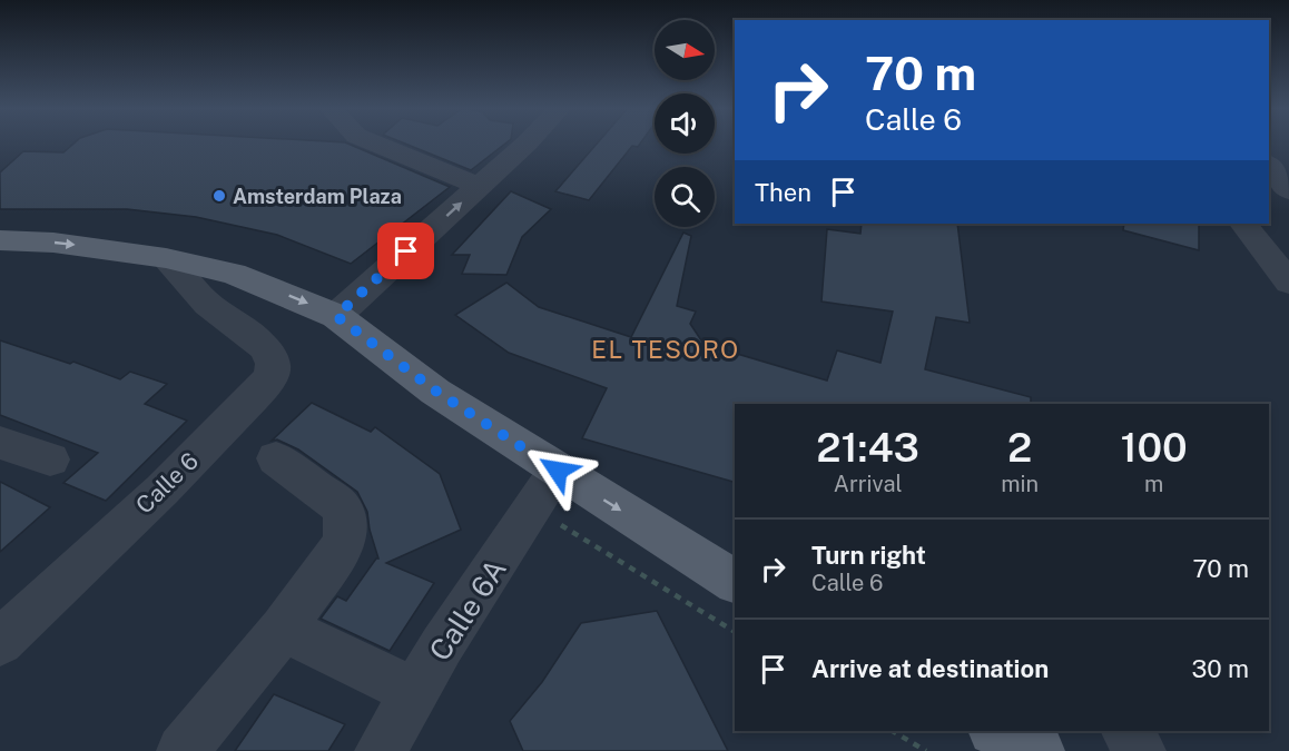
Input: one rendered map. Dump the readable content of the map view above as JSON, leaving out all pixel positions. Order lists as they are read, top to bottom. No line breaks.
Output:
{"streets":{"street":["Calle 6","Calle 6A"]},"districts":["EL TESORO"],"places":["Amsterdam Plaza"],"north":"right","page":{"turn":["70 m","Calle 6"],"then":"Then","eta":["21:43","Arrival","2","min","100","m"],"list":[{"name":"Turn right","note":"Calle 6","value":"70 m"},{"name":"Arrive at destination","value":"30 m"}]}}
